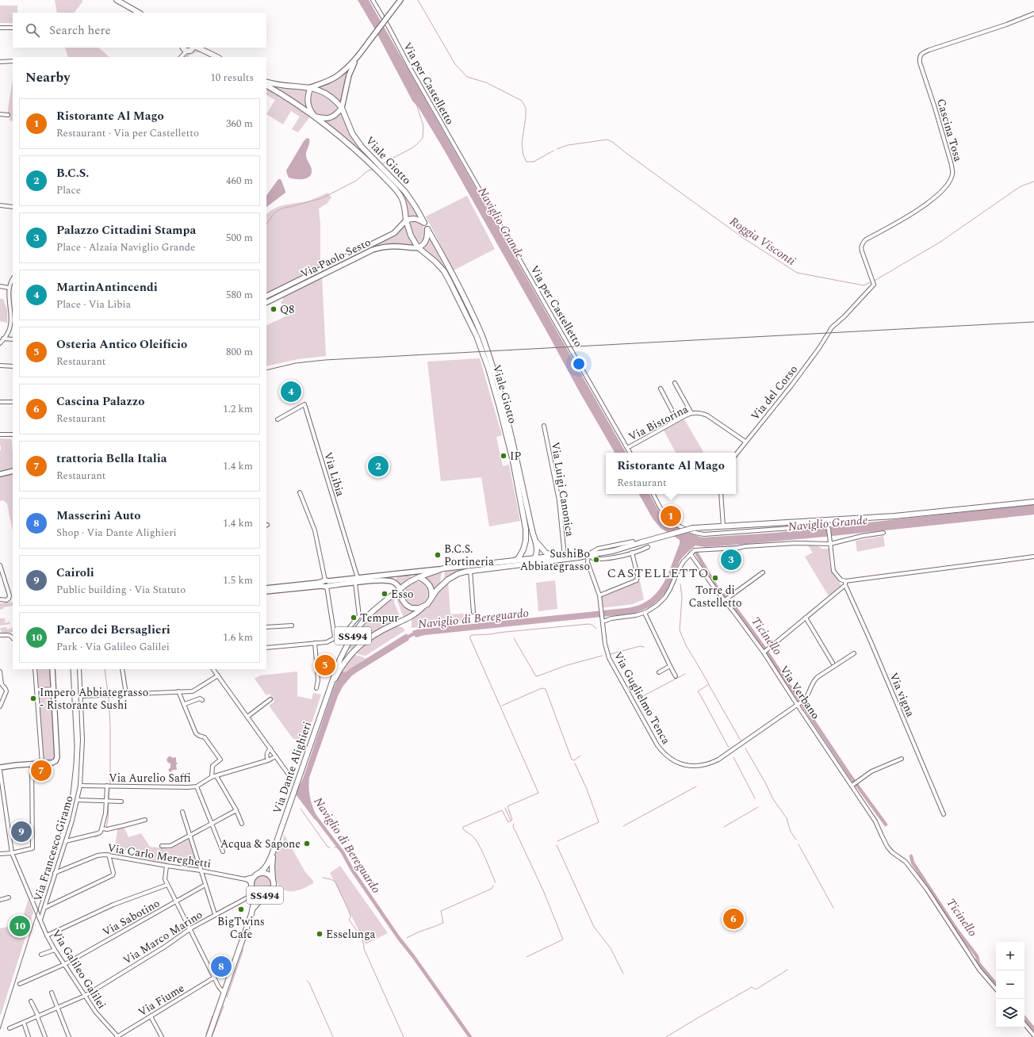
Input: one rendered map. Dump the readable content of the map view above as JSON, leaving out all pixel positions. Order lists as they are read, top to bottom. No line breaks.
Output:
{"streets":{"main road":["Viale Giotto","SS494","Via Dante Alighieri"],"street":["Via per Castelletto","Cascina Tosa","Via Paolo Sesto","Via del Corso","Via Bistorina","Via Libia","Via Luigi Canonica","Via Verbano","Via vigna","Via Guglielmo Tenca","Via Aurelio Saffi","Via Francesco Giramo","Via Carlo Mereghetti","Via Sabotino","Via Marco Marino","Via Galileo Galilei","Via Fiume"]},"crossings":[["Via per Castelletto","Via Bistorina"],["Cascina Tosa","Via del Corso"],["Viale Giotto","Via Paolo Sesto"],["Viale Giotto","SS494"],["Via del Corso","Via Bistorina"],["Via Luigi Canonica","SS494"],["SS494","Via Guglielmo Tenca"],["SS494","Via Dante Alighieri"],["SS494","Via Carlo Mereghetti"],["Via Verbano","Via Guglielmo Tenca"],["Via Dante Alighieri","Via Carlo Mereghetti"],["Via Aurelio Saffi","Via Francesco Giramo"],["Via Francesco Giramo","Via Carlo Mereghetti"],["Via Francesco Giramo","Via Galileo Galilei"],["Via Sabotino","Via Galileo Galilei"],["Via Marco Marino","Via Galileo Galilei"],["Via Galileo Galilei","Via Fiume"]],"districts":["CASTELLETTO"],"water":["Naviglio Grande","Roggia Visconti","Naviglio di Bereguardo","Ticinello"],"places":["Q8","IP","B.C.S. Portineria","SushiBo Abbiategrasso","Torre di Castelletto","Esso","Tempur","Impero Abbiategrasso - Ristorante Sushi","Acqua & Sapone","BigTwins Cafe","Esselunga"],"page":{"search":"Search here","heading":["Nearby","10 results"],"list":[{"mark":"1","name":"Ristorante Al Mago","note":"Restaurant · Via per Castelletto","value":"360 m"},{"mark":"2","name":"B.C.S.","note":"Place","value":"460 m"},{"mark":"3","name":"Palazzo Cittadini Stampa","note":"Place · Alzaia Naviglio Grande","value":"500 m"},{"mark":"4","name":"MartinAntincendi","note":"Place · Via Libia","value":"580 m"},{"mark":"5","name":"Osteria Antico Oleificio","note":"Restaurant","value":"800 m"},{"mark":"6","name":"Cascina Palazzo","note":"Restaurant","value":"1.2 km"},{"mark":"7","name":"trattoria Bella Italia","note":"Restaurant","value":"1.4 km"},{"mark":"8","name":"Masserini Auto","note":"Shop · Via Dante Alighieri","value":"1.4 km"},{"mark":"9","name":"Cairoli","note":"Public building · Via Statuto","value":"1.5 km"},{"mark":"10","name":"Parco dei Bersaglieri","note":"Park · Via Galileo Galilei","value":"1.6 km"}],"pins":["4","2","1","3","5","7","9","6","10","8"],"popup":["Ristorante Al Mago","Restaurant"],"map_buttons":["+","−"]}}
